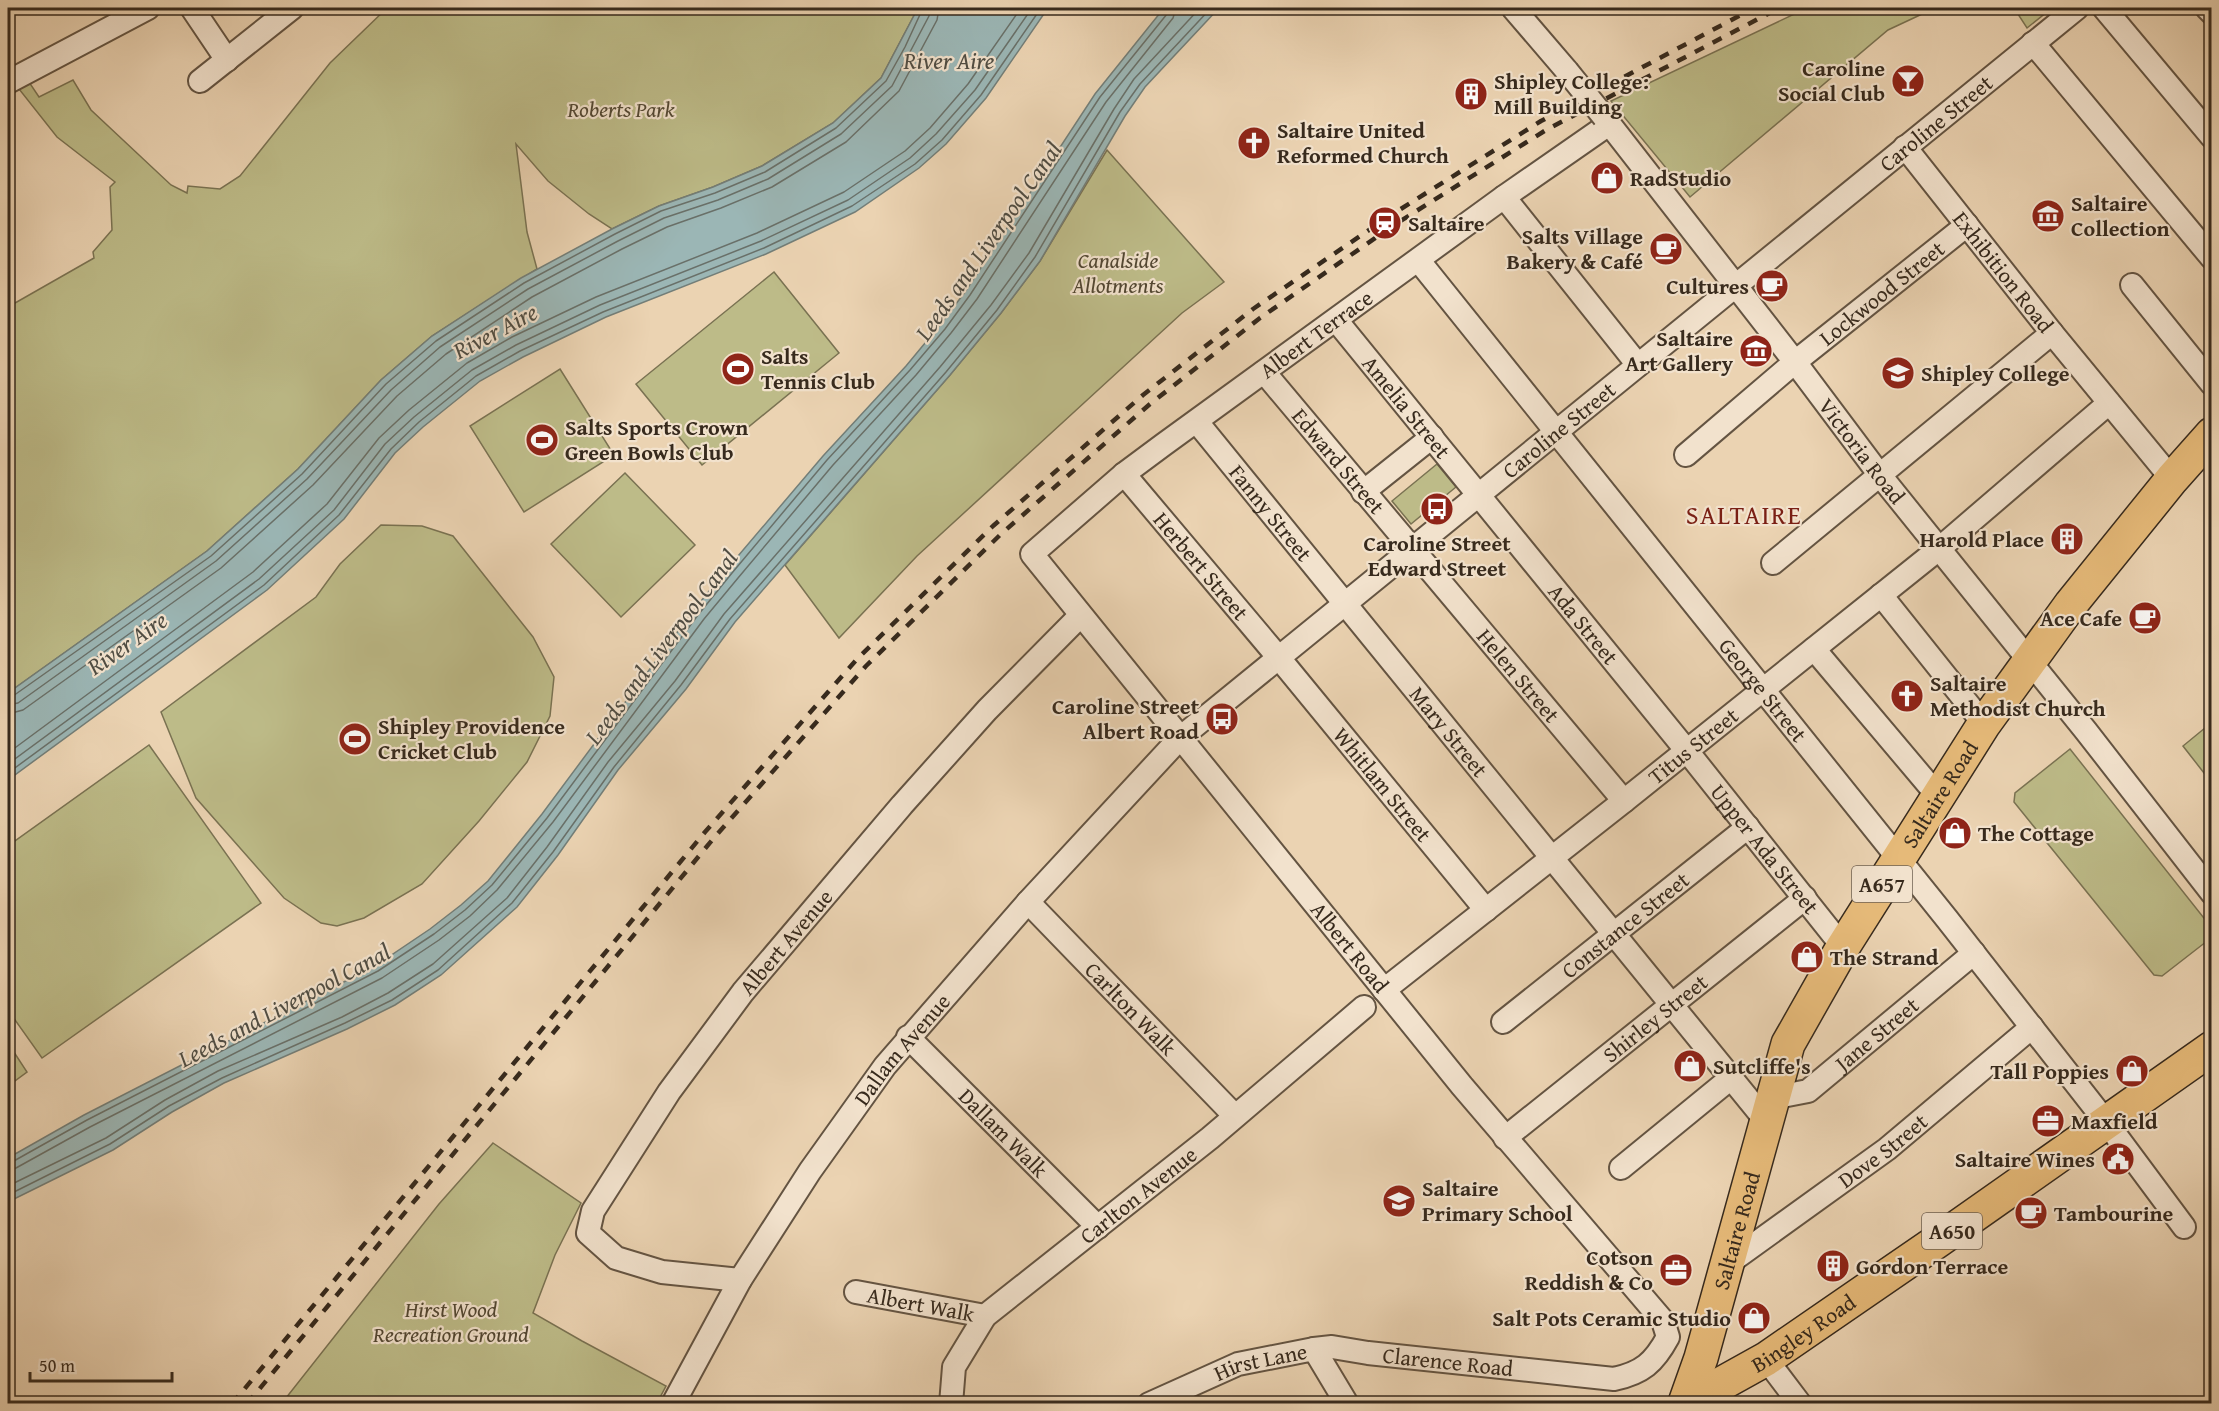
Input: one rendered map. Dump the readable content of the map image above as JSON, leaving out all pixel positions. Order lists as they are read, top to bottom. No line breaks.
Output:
{"streets":{"main road":["Saltaire Road","A657","A650","Bingley Road"],"street":["Caroline Street","Exhibition Road","Lockwood Street","Albert Terrace","Amelia Street","Victoria Road","Edward Street","Fanny Street","Herbert Street","Ada Street","Helen Street","George Street","Mary Street","Titus Street","Whitlam Street","Upper Ada Street","Constance Street","Albert Avenue","Albert Road","Carlton Walk","Shirley Street","Jane Street","Dallam Avenue","Dallam Walk","Dove Street","Carlton Avenue","Albert Walk","Clarence Road","Hirst Lane"]},"crossings":[["Caroline Street","Exhibition Road"],["Caroline Street","Amelia Street"],["Caroline Street","Victoria Road"],["Caroline Street","Edward Street"],["Caroline Street","Fanny Street"],["Caroline Street","Herbert Street"],["Caroline Street","Ada Street"],["Caroline Street","Helen Street"],["Caroline Street","George Street"],["Caroline Street","Mary Street"],["Caroline Street","Whitlam Street"],["Caroline Street","Albert Road"],["Caroline Street","Dallam Avenue"],["Exhibition Road","Lockwood Street"],["Exhibition Road","Titus Street"],["Exhibition Road","Saltaire Road"],["Lockwood Street","Victoria Road"],["Albert Terrace","Amelia Street"],["Albert Terrace","Victoria Road"],["Albert Terrace","Edward Street"],["Albert Terrace","Fanny Street"],["Albert Terrace","Herbert Street"],["Albert Terrace","George Street"],["Albert Terrace","Albert Road"],["Amelia Street","Ada Street"],["Victoria Road","Titus Street"],["Victoria Road","Saltaire Road"],["Edward Street","Helen Street"],["Fanny Street","Mary Street"],["Herbert Street","Whitlam Street"],["Ada Street","Titus Street"],["Ada Street","Upper Ada Street"],["Helen Street","Titus Street"],["George Street","Titus Street"],["George Street","Saltaire Road"],["George Street","Jane Street"],["George Street","Dove Street"],["George Street","Bingley Road"],["Mary Street","Titus Street"],["Mary Street","Saltaire Road"],["Mary Street","Constance Street"],["Mary Street","Shirley Street"],["Mary Street","Jane Street"],["Titus Street","Whitlam Street"],["Titus Street","Upper Ada Street"],["Titus Street","Albert Road"],["Saltaire Road","Upper Ada Street"],["Saltaire Road","Jane Street"],["Saltaire Road","Dove Street"],["Saltaire Road","Bingley Road"],["Upper Ada Street","Constance Street"],["Upper Ada Street","Shirley Street"],["Albert Avenue","Albert Road"],["Albert Avenue","Dallam Avenue"],["Albert Road","Shirley Street"],["Albert Road","Dallam Avenue"],["Albert Road","Clarence Road"],["Carlton Walk","Dallam Avenue"],["Carlton Walk","Carlton Avenue"],["Dallam Avenue","Dallam Walk"],["Dallam Walk","Carlton Avenue"],["Carlton Avenue","Albert Walk"],["Clarence Road","Hirst Lane"]],"districts":["SALTAIRE"],"water":["River Aire","Leeds and Liverpool Canal"],"parks":["Roberts Park","Canalside Allotments","Hirst Wood Recreation Ground"],"places":{"bar":["Caroline Social Club"],"building":["Shipley College: Mill Building","Harold Place","Gordon Terrace"],"church":["Saltaire United Reformed Church","Saltaire Methodist Church"],"shop":["RadStudio","The Cottage","The Strand","Sutcliffe's","Tall Poppies","Salt Pots Ceramic Studio"],"museum":["Saltaire Collection","Saltaire Art Gallery"],"station":["Saltaire"],"cafe":["Salts Village Bakery & Café","Cultures","Ace Cafe","Tambourine"],"sports":["Salts Tennis Club","Salts Sports Crown Green Bowls Club","Shipley Providence Cricket Club"],"school or university":["Shipley College","Saltaire Primary School"],"bus stop":["Caroline Street Edward Street","Caroline Street Albert Road"],"office":["Maxfield","Cotson Reddish & Co"],"public building":["Saltaire Wines"]},"scale_bar":"50 m"}
